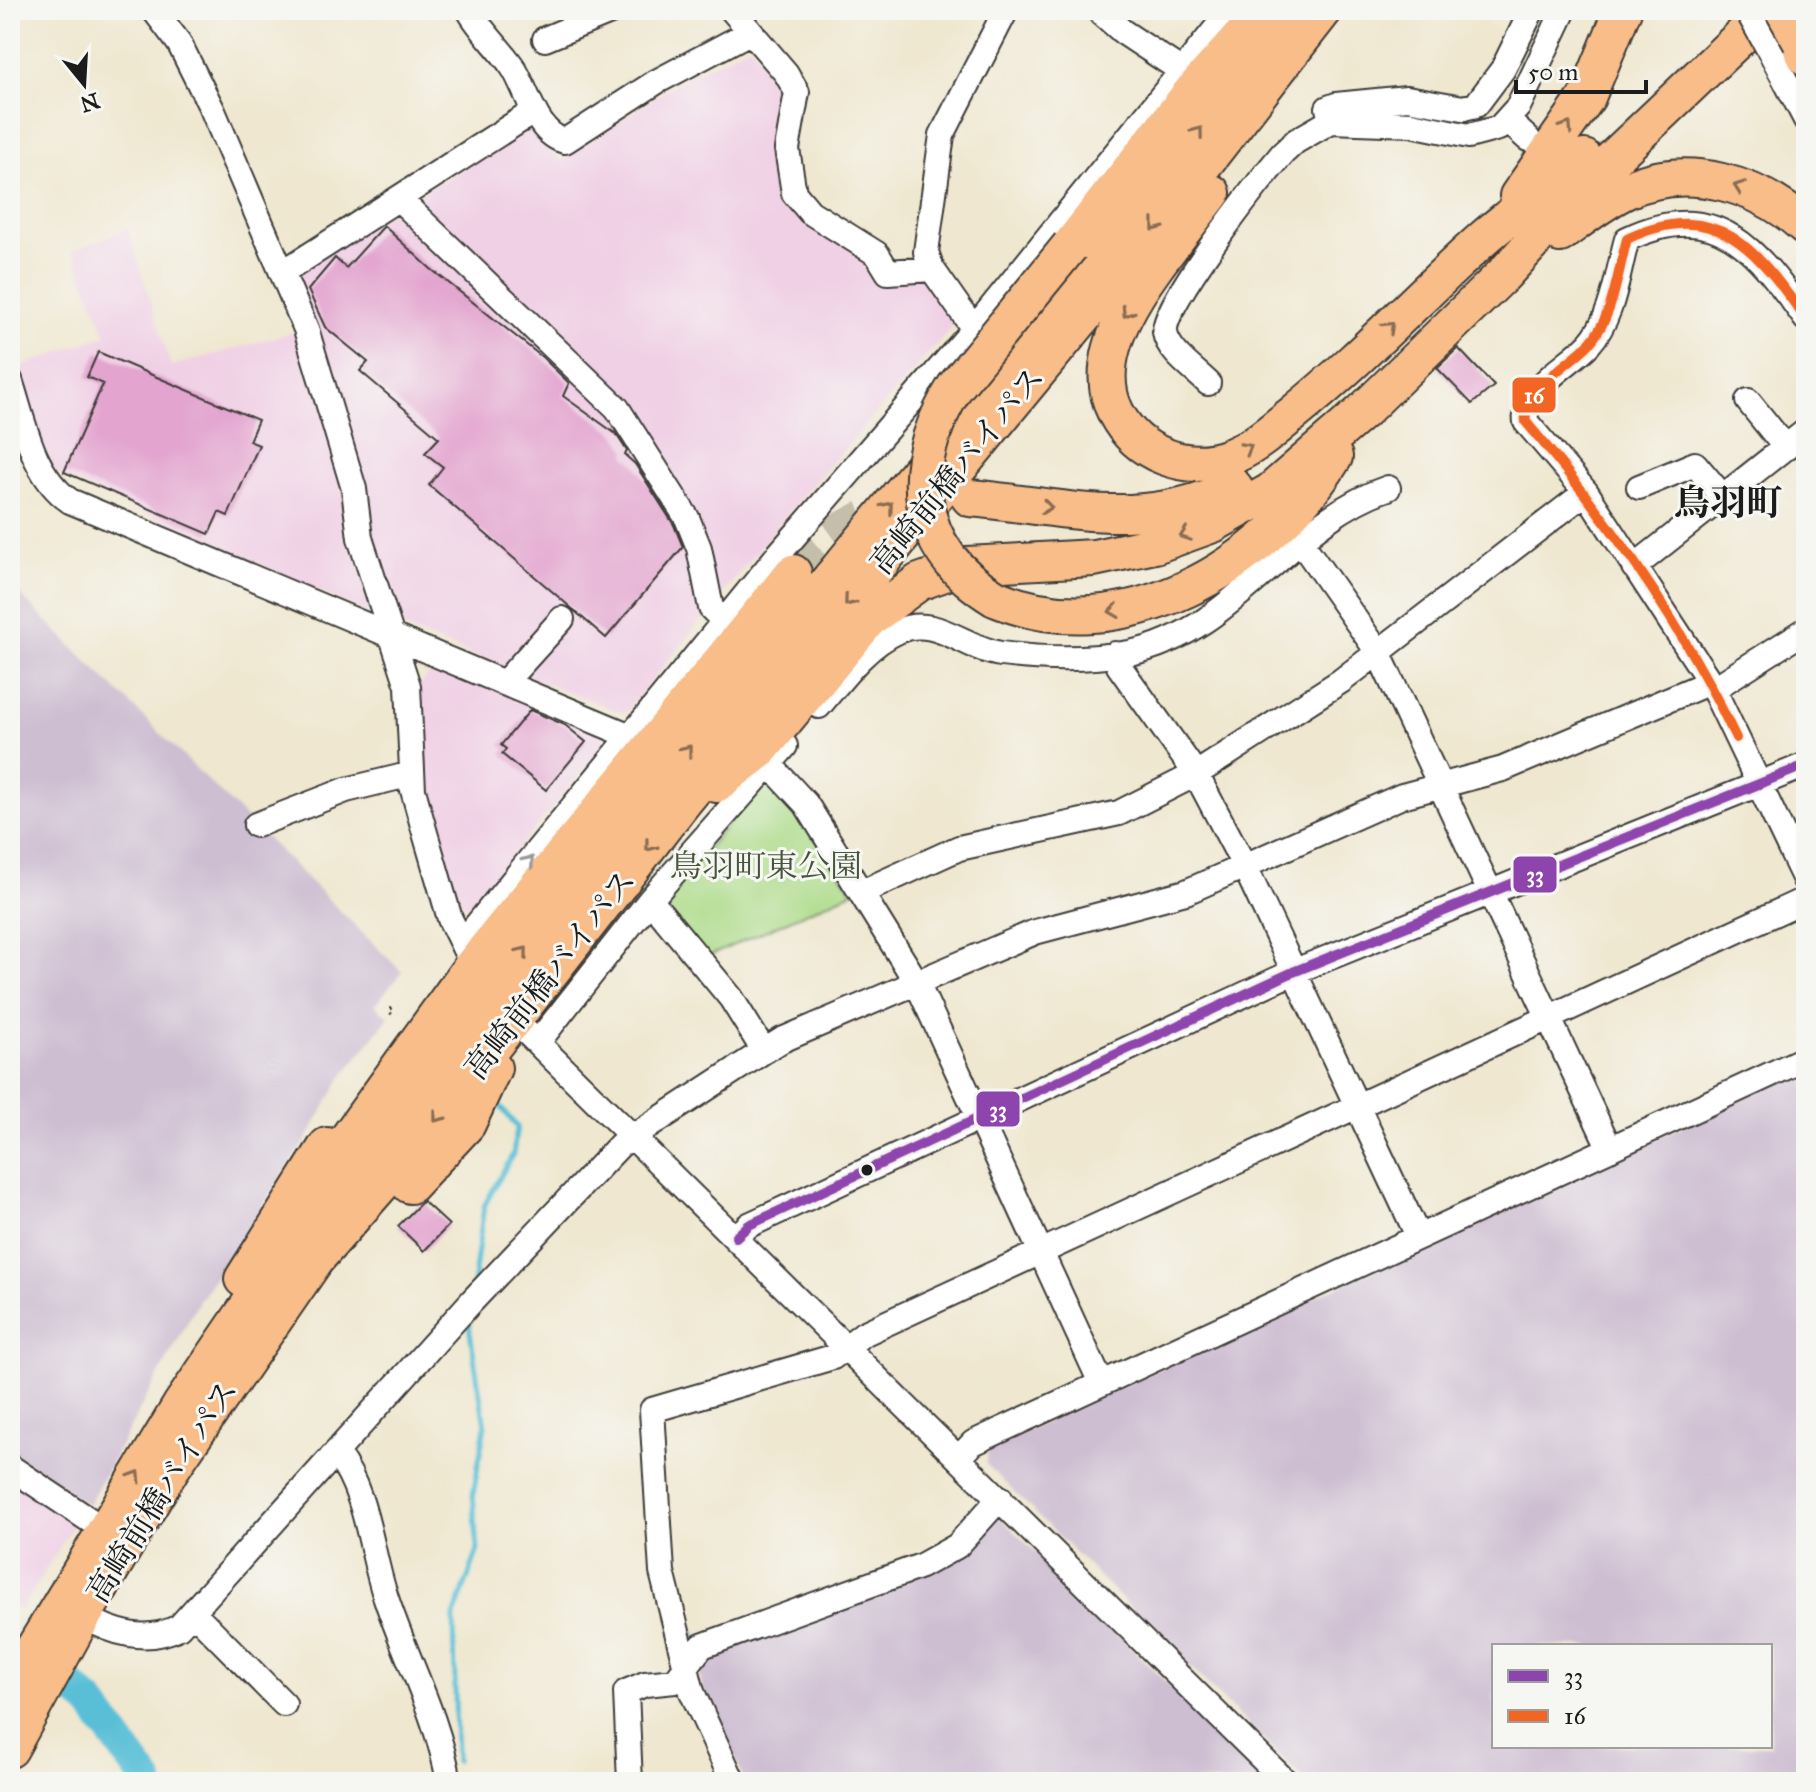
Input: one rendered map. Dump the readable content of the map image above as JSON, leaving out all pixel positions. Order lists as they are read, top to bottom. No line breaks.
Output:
{"streets":{"highway":["高崎前橋バイパス"]},"districts":["鳥羽町"],"parks":["鳥羽町東公園"],"lines":["transit line 16","transit line 33"],"legend":["33","16"],"scale_bar":"50 m","north":"bottom"}
